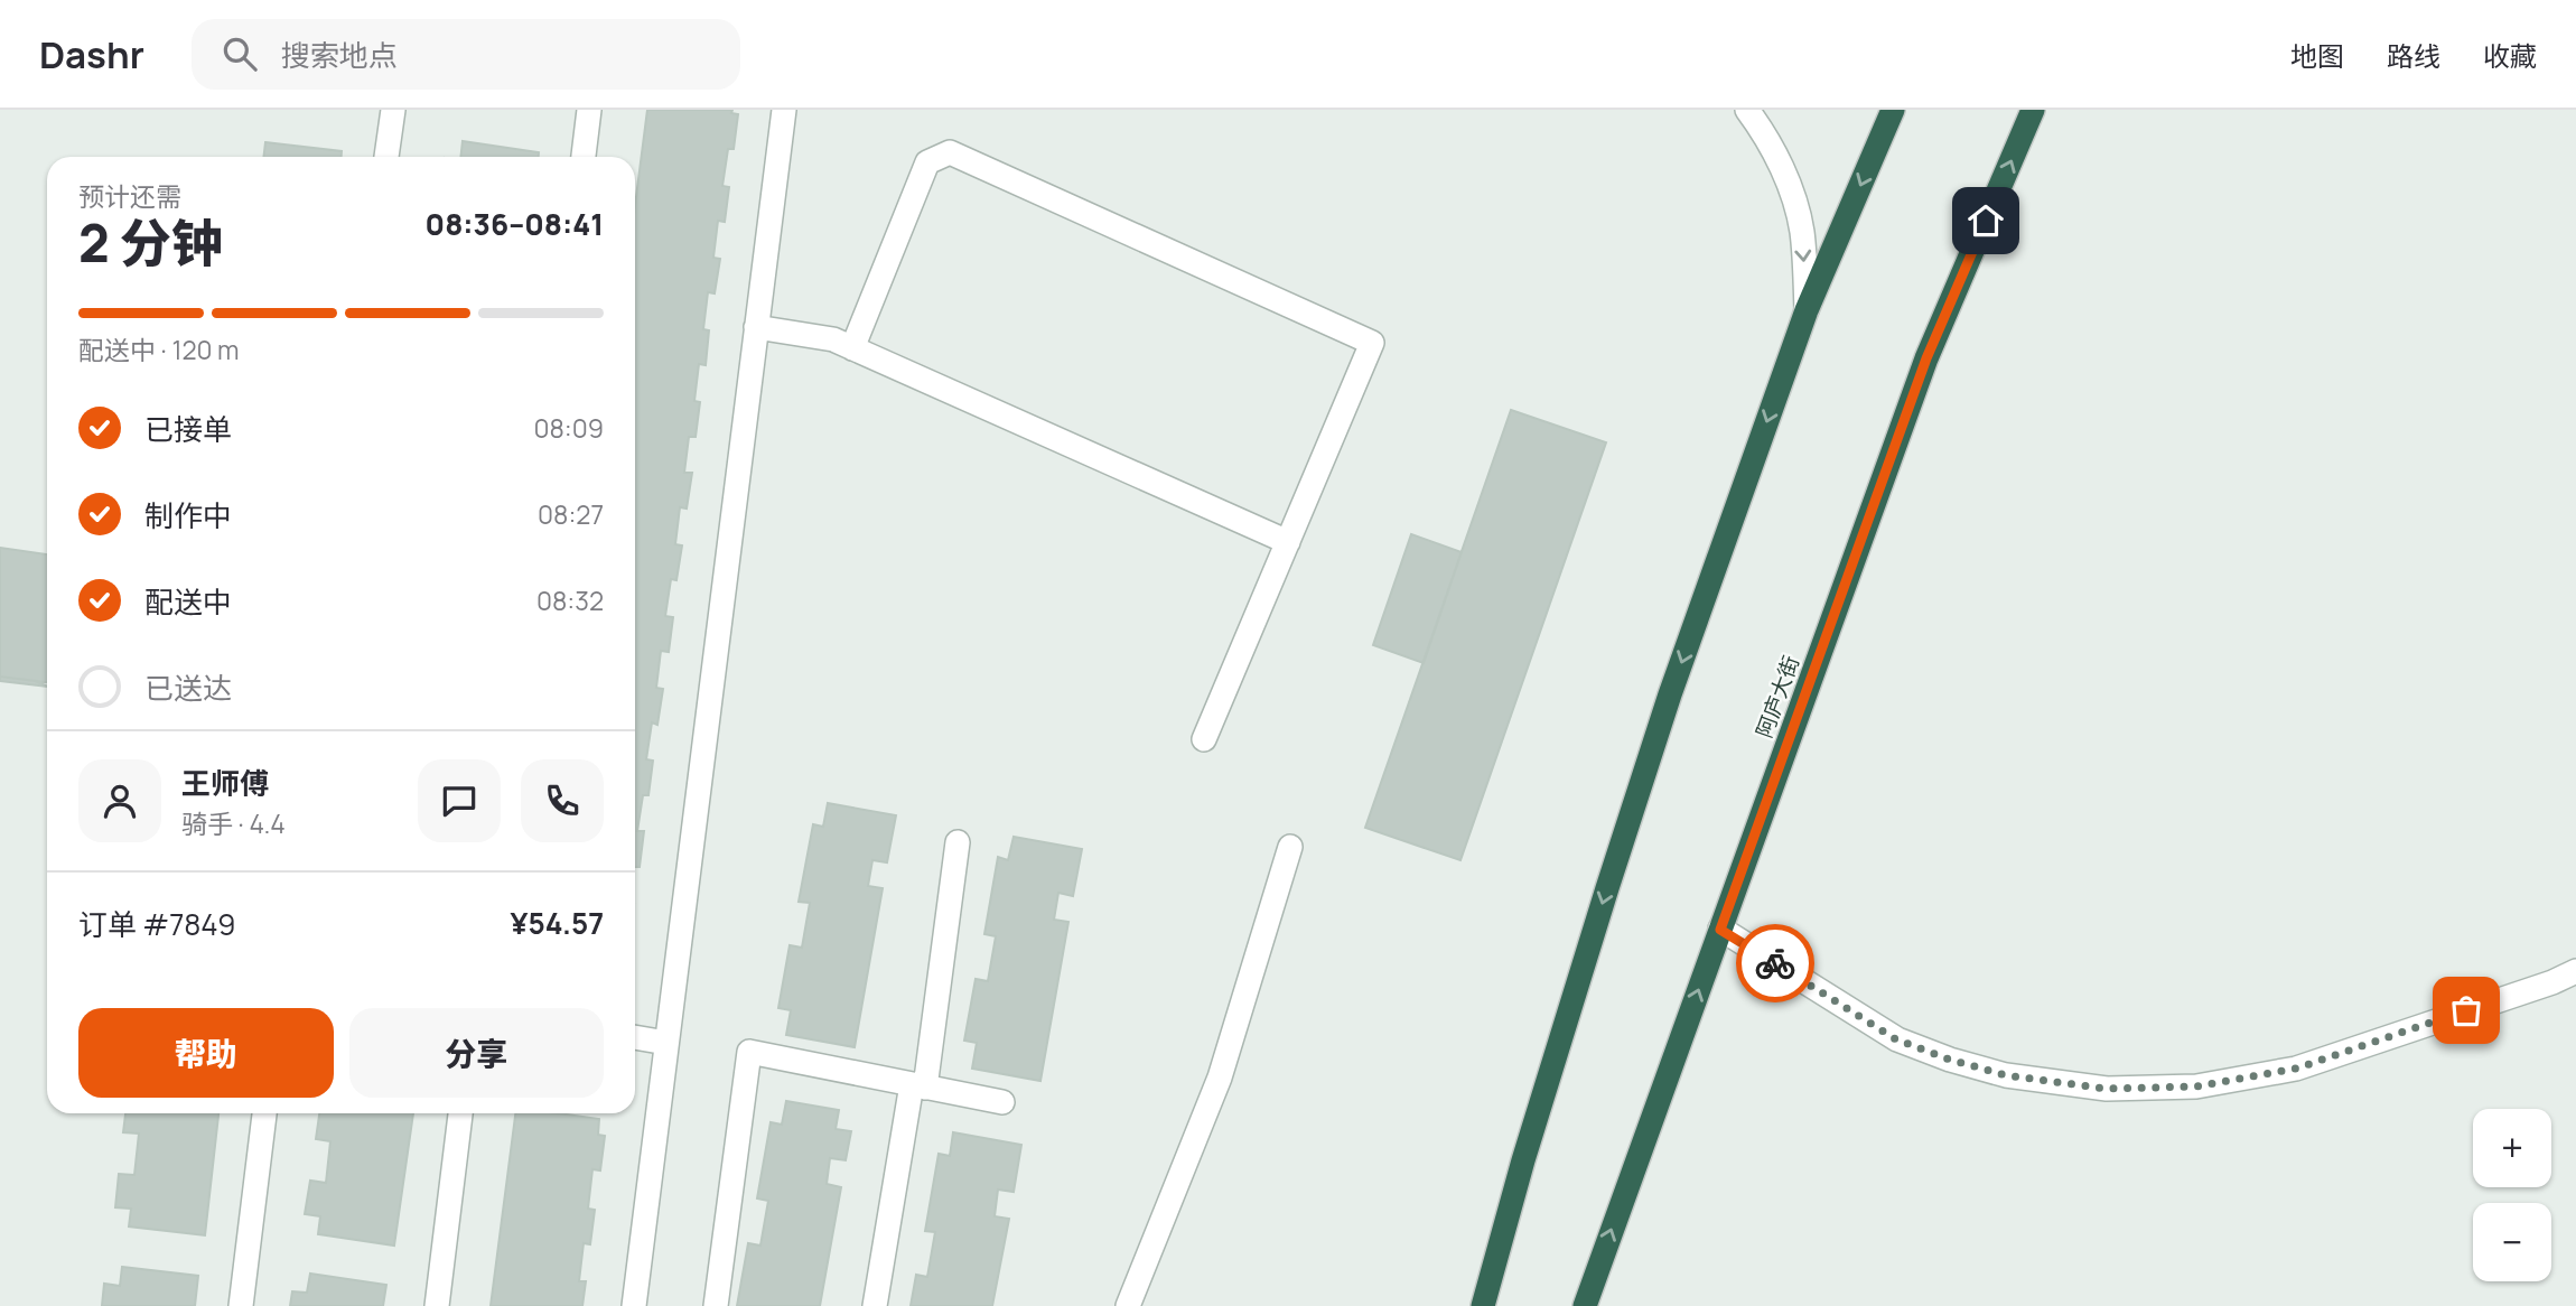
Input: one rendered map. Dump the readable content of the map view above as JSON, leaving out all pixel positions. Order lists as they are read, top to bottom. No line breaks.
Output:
{"streets":{"highway":["阿庐大街"]},"page":{"header":"Dashr","search":"搜索地点","nav":["地图","路线","收藏"],"heading":["2 分钟","预计还需","08:36–08:41"],"panel":["王师傅","骑手 · 4.4","订单 #7849","¥54.57"],"bar":"配送中 · 120 m","list":[["已接单","08:09"],["制作中","08:27"],["配送中","08:32"],"已送达"],"buttons":["帮助","分享"],"map_buttons":["+","−"]}}
